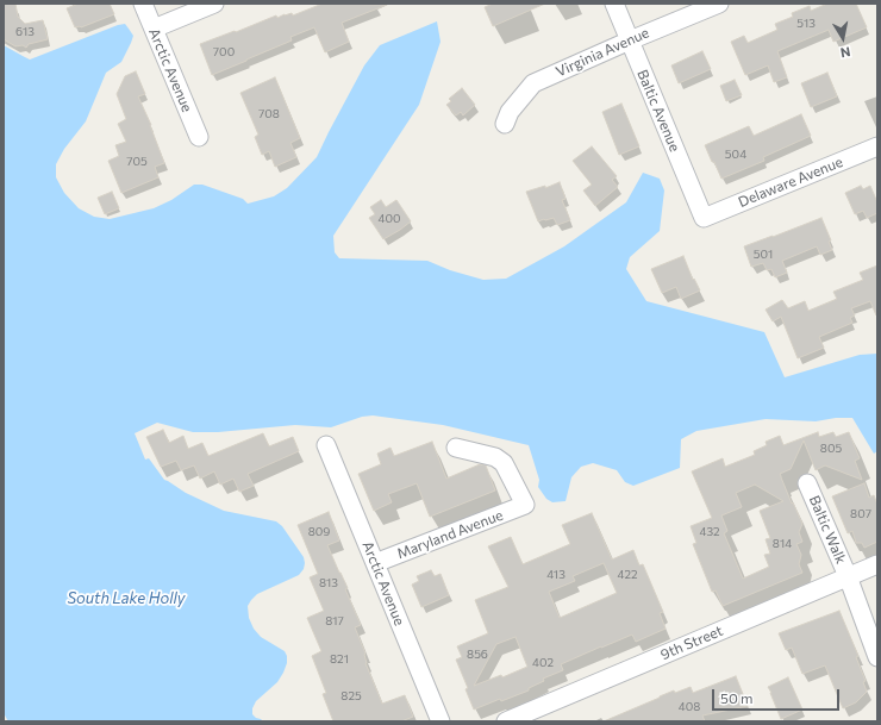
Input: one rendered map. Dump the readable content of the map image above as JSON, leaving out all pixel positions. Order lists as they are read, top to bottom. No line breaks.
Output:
{"streets":{"street":["Virginia Avenue","Arctic Avenue","Baltic Avenue","Delaware Avenue","Baltic Walk","Maryland Avenue","9th Street"]},"crossings":[["Virginia Avenue","Baltic Avenue"],["Arctic Avenue","Maryland Avenue"],["Baltic Avenue","Delaware Avenue"],["Baltic Walk","9th Street"]],"water":["South Lake Holly"],"house_numbers":["513","613","700","708","504","705","400","501","805","807","809","432","814","413","422","813","817","856","821","402","825","408"],"scale_bar":"50 m","north":"bottom"}
